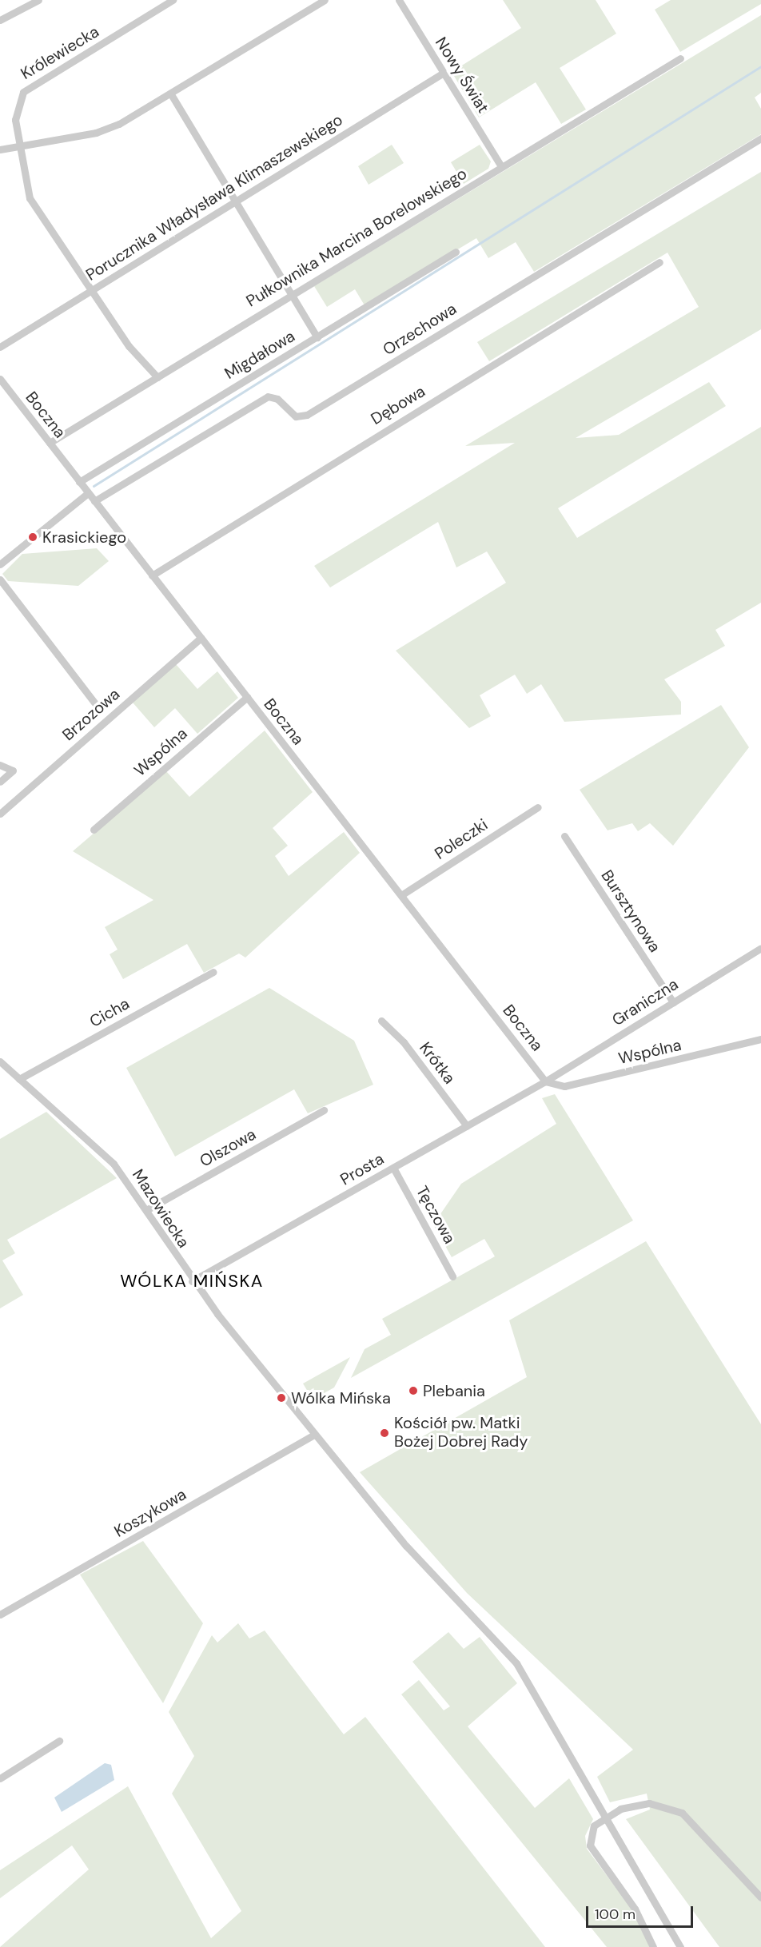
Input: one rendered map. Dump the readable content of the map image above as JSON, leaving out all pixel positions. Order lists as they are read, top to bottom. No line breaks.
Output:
{"streets":{"street":["Królewiecka","Nowy Świat","Porucznika Władysława Klimaszewskiego","Pułkownika Marcina Borelowskiego","Orzechowa","Migdałowa","Dębowa","Boczna","Brzozowa","Wspólna","Poleczki","Bursztynowa","Graniczna","Cicha","Krótka","Olszowa","Prosta","Mazowiecka","Tęczowa","Koszykowa"]},"crossings":[["Królewiecka","Porucznika Władysława Klimaszewskiego"],["Królewiecka","Pułkownika Marcina Borelowskiego"],["Nowy Świat","Porucznika Władysława Klimaszewskiego"],["Nowy Świat","Pułkownika Marcina Borelowskiego"],["Pułkownika Marcina Borelowskiego","Boczna"],["Orzechowa","Boczna"],["Migdałowa","Boczna"],["Dębowa","Boczna"],["Boczna","Brzozowa"],["Boczna","Wspólna"],["Boczna","Poleczki"],["Boczna","Graniczna"],["Boczna","Prosta"],["Wspólna","Graniczna"],["Wspólna","Prosta"],["Bursztynowa","Graniczna"],["Graniczna","Prosta"],["Cicha","Mazowiecka"],["Krótka","Prosta"],["Olszowa","Mazowiecka"],["Prosta","Mazowiecka"],["Prosta","Tęczowa"],["Mazowiecka","Koszykowa"]],"districts":["WÓLKA MIŃSKA"],"places":["Krasickiego","Plebania","Wólka Mińska","Kościół pw. Matki Bożej Dobrej Rady"],"scale_bar":"100 m"}
